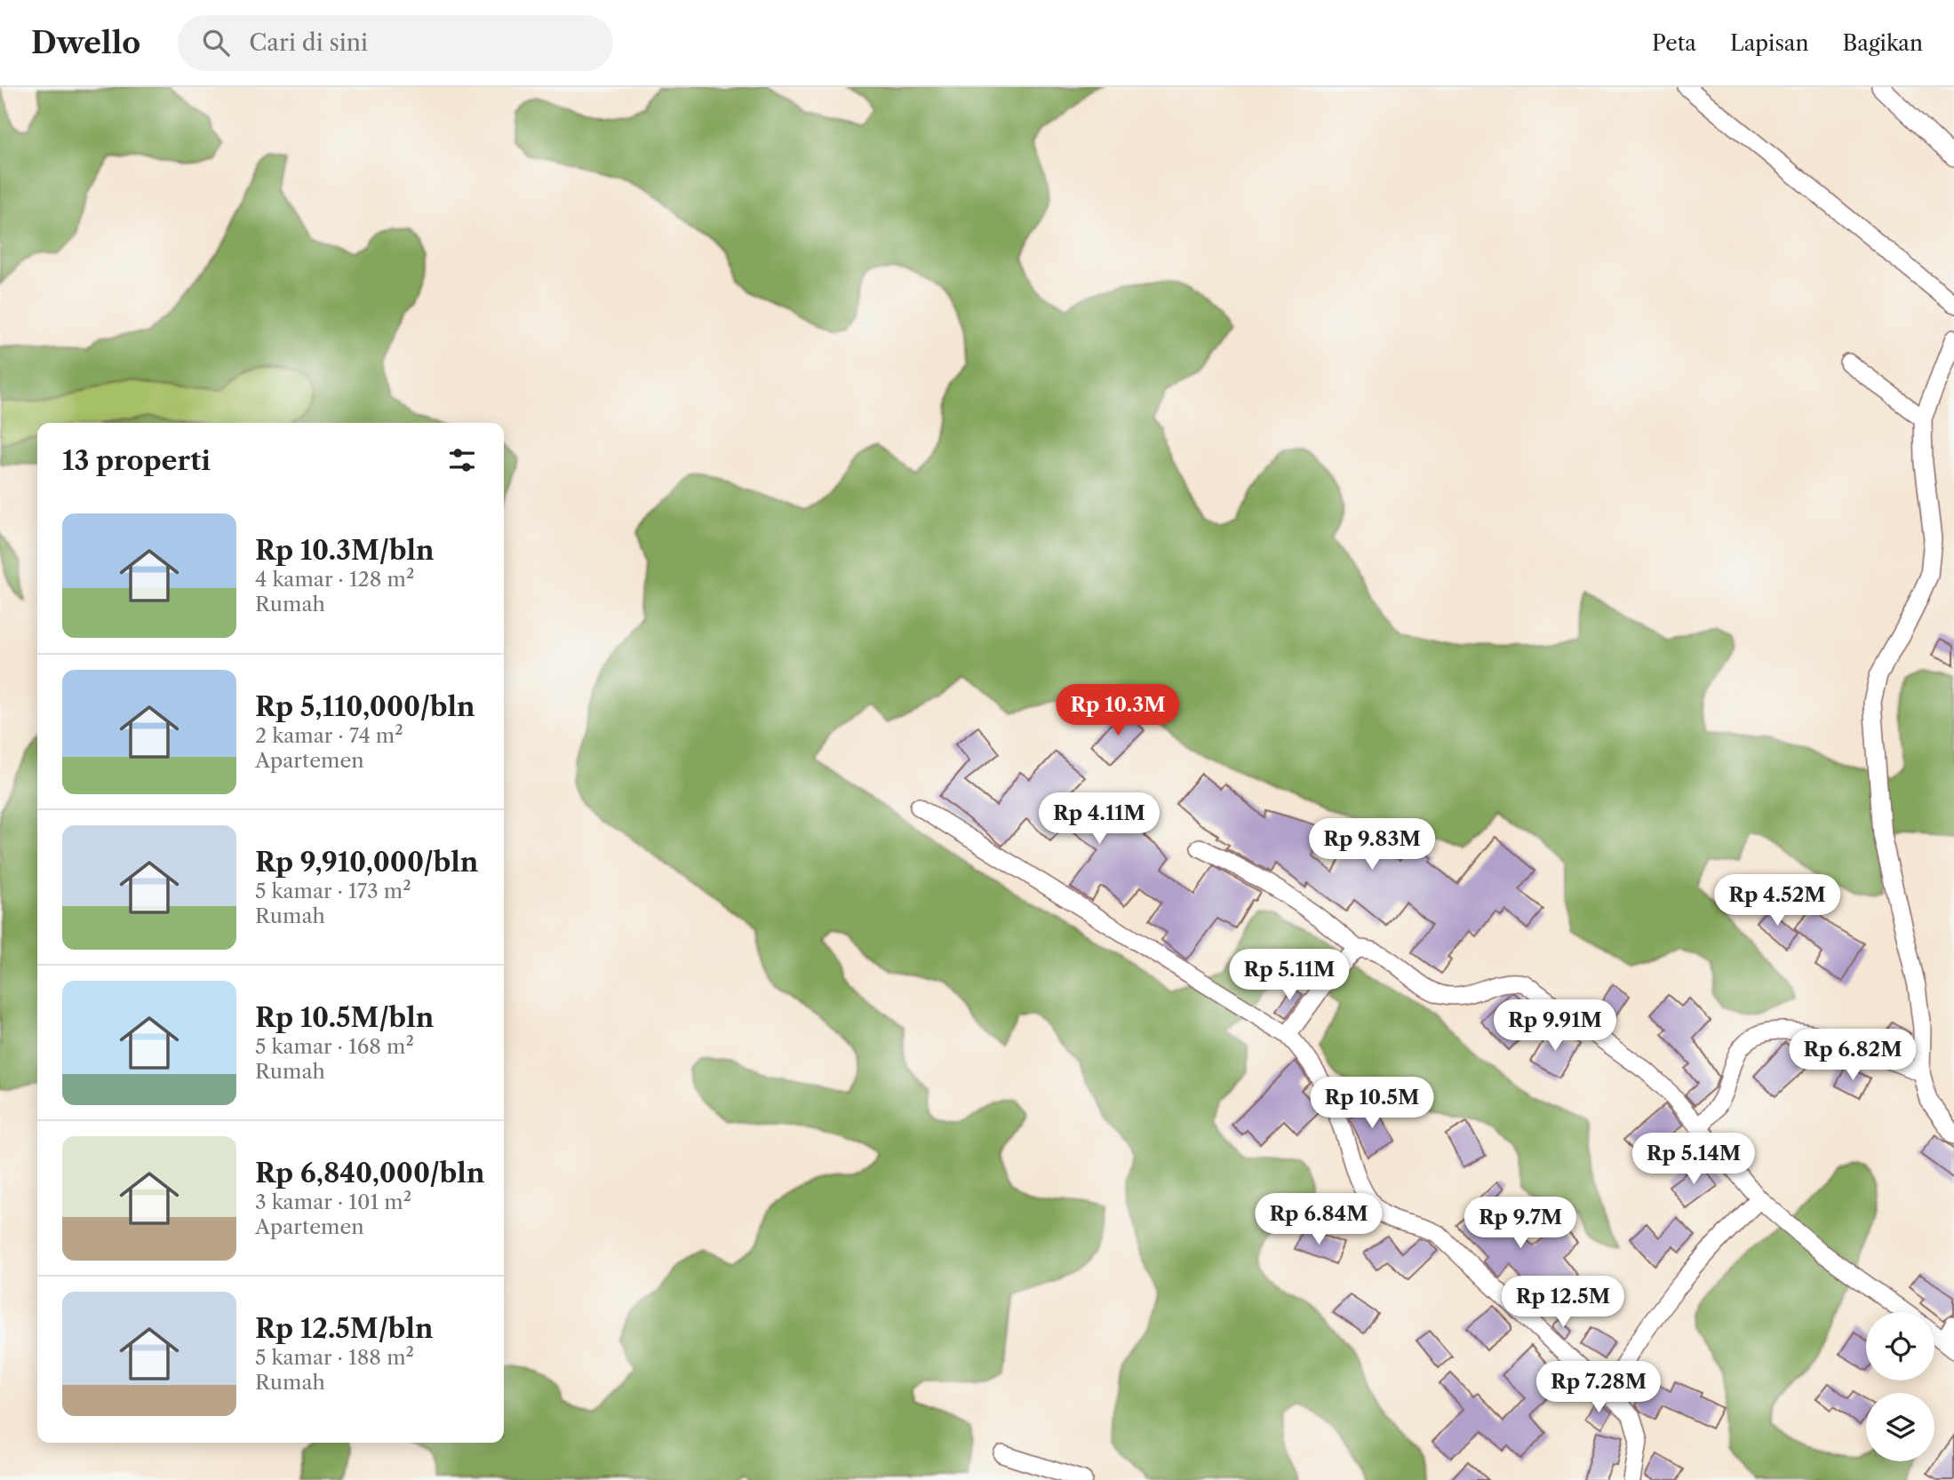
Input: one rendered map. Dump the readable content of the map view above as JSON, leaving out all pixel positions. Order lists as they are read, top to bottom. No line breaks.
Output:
{"page":{"header":"Dwello","search":"Cari di sini","nav":["Peta","Lapisan","Bagikan"],"heading":"13 properti","list":[{"name":"Rp 10.3M/bln","note":"4 kamar · 128 m² · Rumah"},{"name":"Rp 5,110,000/bln","note":"2 kamar · 74 m² · Apartemen"},{"name":"Rp 9,910,000/bln","note":"5 kamar · 173 m² · Rumah"},{"name":"Rp 10.5M/bln","note":"5 kamar · 168 m² · Rumah"},{"name":"Rp 6,840,000/bln","note":"3 kamar · 101 m² · Apartemen"},{"name":"Rp 12.5M/bln","note":"5 kamar · 188 m² · Rumah"}],"price":["Rp 10.3M","Rp 4.11M","Rp 9.83M","Rp 4.52M","Rp 5.11M","Rp 9.91M","Rp 6.82M","Rp 10.5M","Rp 5.14M","Rp 6.84M","Rp 9.7M","Rp 12.5M","Rp 7.28M"]}}
